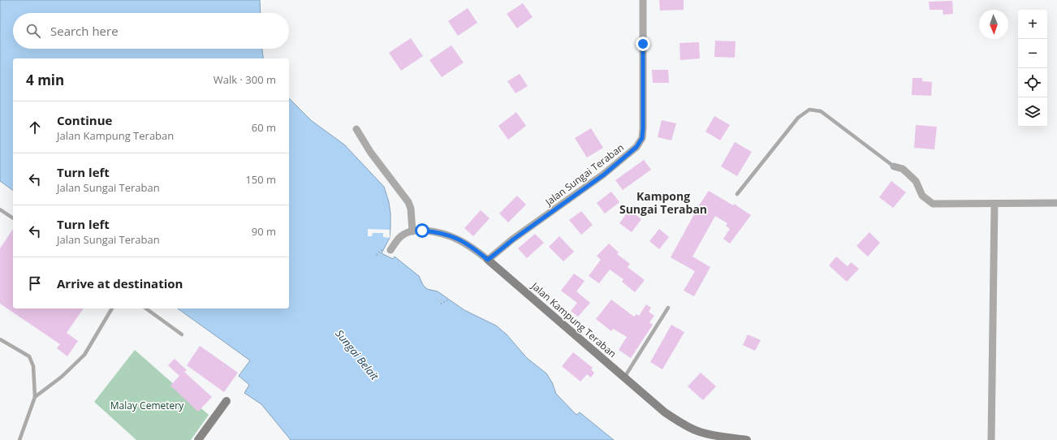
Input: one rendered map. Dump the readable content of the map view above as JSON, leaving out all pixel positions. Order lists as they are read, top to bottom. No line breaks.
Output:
{"streets":{"street":["Jalan Sungai Teraban","Jalan Kampung Teraban"]},"crossings":[["Jalan Sungai Teraban","Jalan Kampung Teraban"]],"districts":["Kampong Sungai Teraban"],"water":["Sungai Belait"],"parks":["Malay Cemetery"],"north":"bottom","page":{"map_buttons":["+","−"],"search":"Search here","heading":["4 min","Walk · 300 m"],"list":[["Continue","Jalan Kampung Teraban","60 m"],["Turn left","Jalan Sungai Teraban","150 m"],["Turn left","Jalan Sungai Teraban","90 m"],"Arrive at destination"]}}
